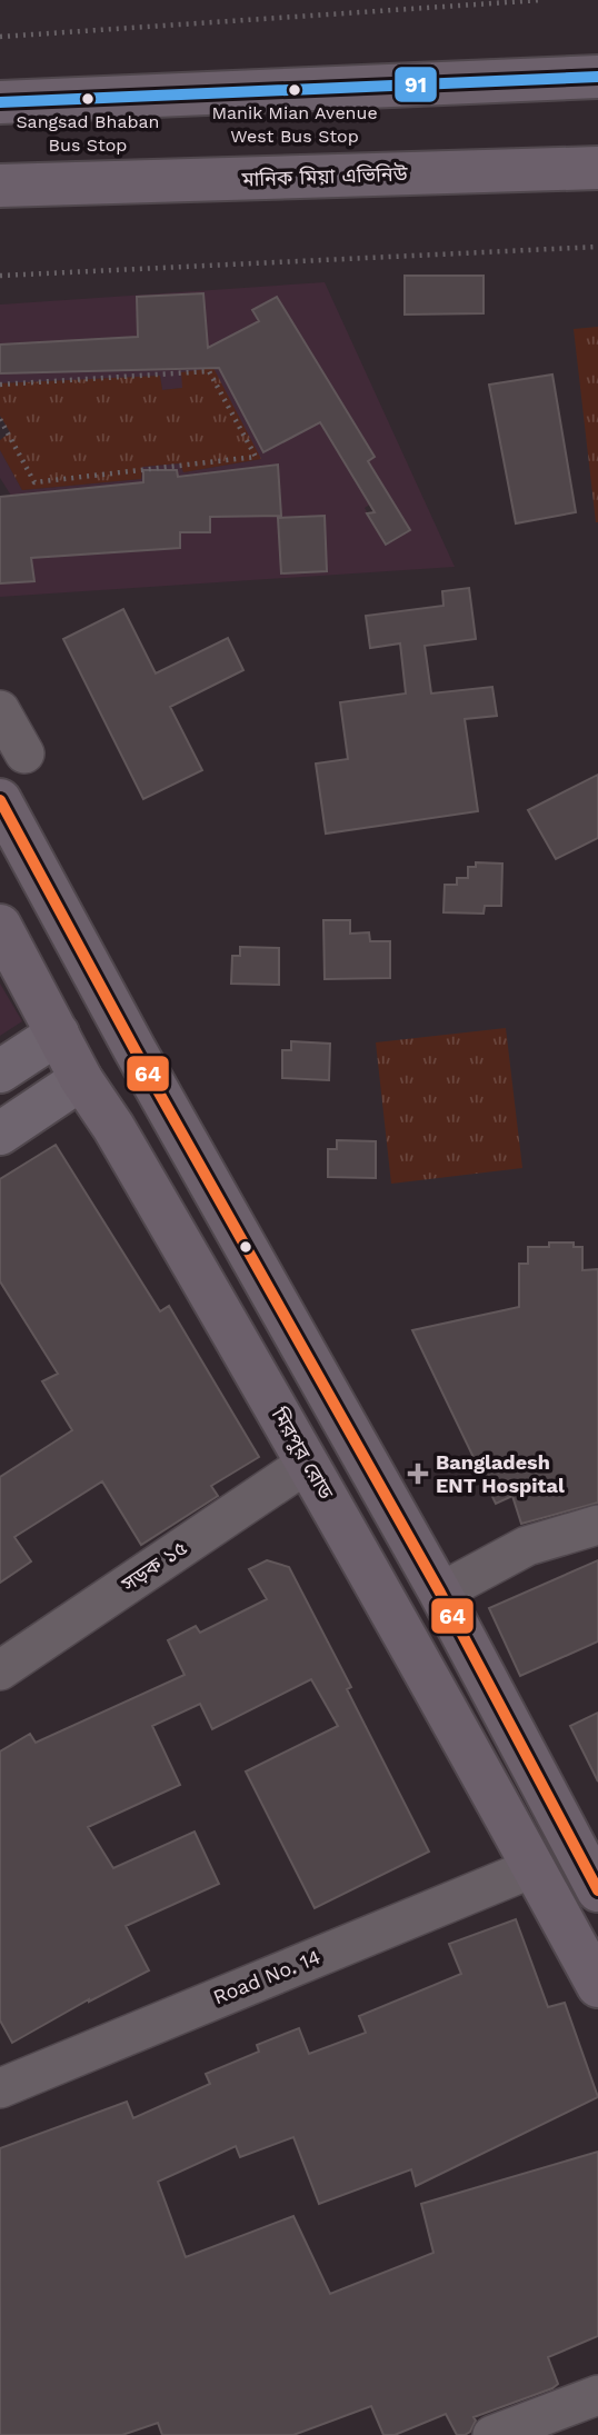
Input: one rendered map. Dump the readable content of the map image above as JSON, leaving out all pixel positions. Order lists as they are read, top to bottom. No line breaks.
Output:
{"streets":{"highway":["মানিক মিয়া এভিনিউ","মিরপুর রোড"],"street":["সড়ক ১৫","Road No. 14"]},"crossings":[["মিরপুর রোড","সড়ক ১৫"],["মিরপুর রোড","Road No. 14"]],"places":{"other":["Manik Mian Avenue West Bus Stop","Sangsad Bhaban Bus Stop"],"health":["Bangladesh ENT Hospital"]},"lines":["transit line 91","transit line 64"]}
